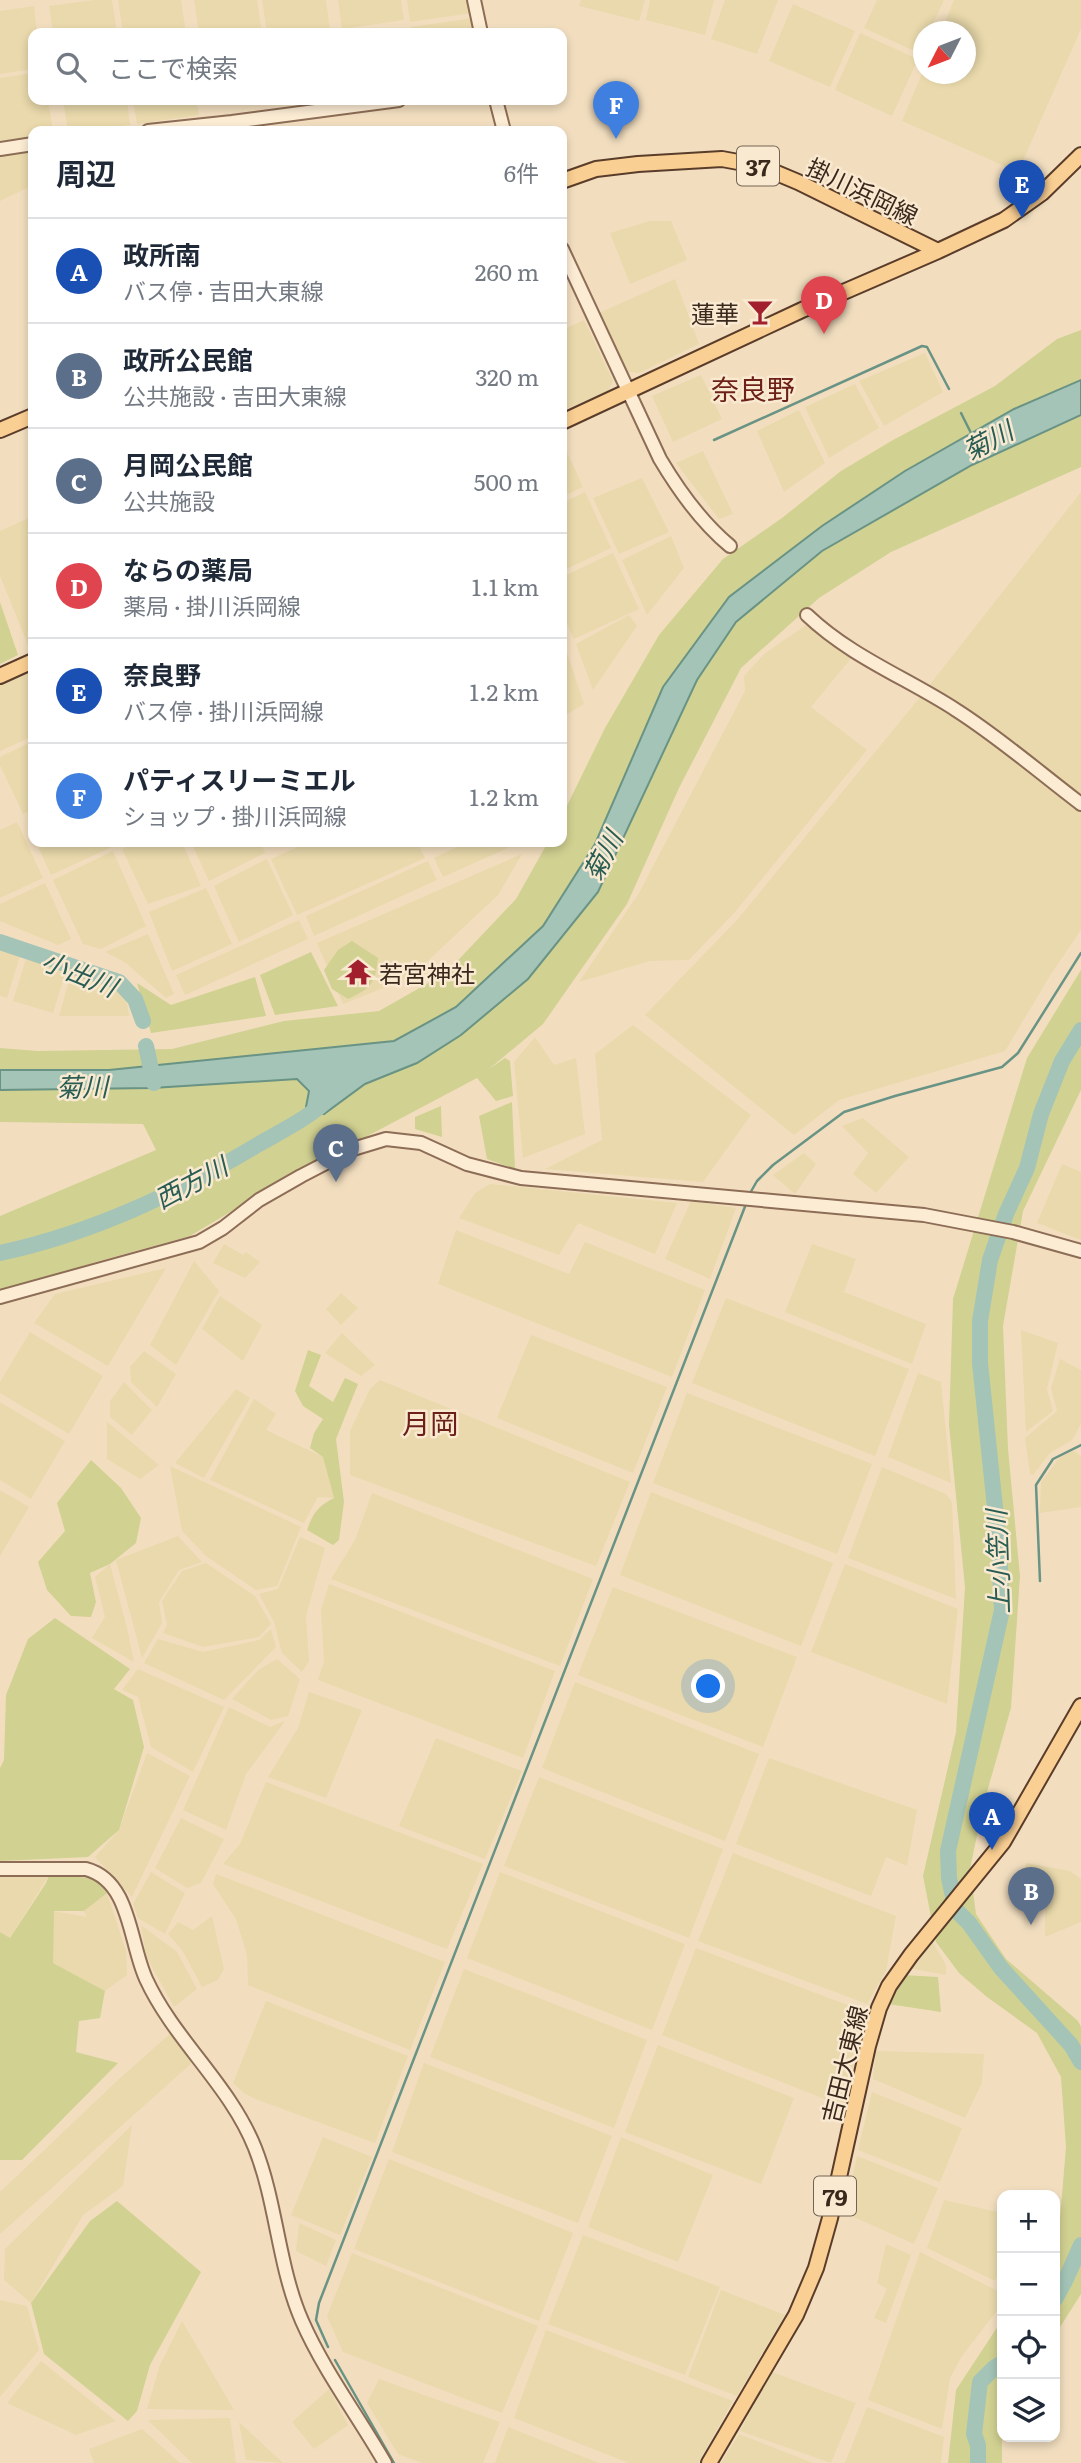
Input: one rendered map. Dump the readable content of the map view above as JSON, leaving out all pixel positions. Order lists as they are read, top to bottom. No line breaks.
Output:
{"streets":{"main road":["37","掛川浜岡線","吉田大東線","79"]},"districts":["奈良野","月岡"],"water":["菊川","小出川","西方川","上小笠川"],"places":{"bar":["蓮華"],"temple":["若宮神社"]},"north":"bottom left","page":{"search":"ここで検索","pins":["F","E","D","C","A","B"],"heading":["周辺","6件"],"list":[{"mark":"A","name":"政所南","note":"バス停 · 吉田大東線","value":"260 m"},{"mark":"B","name":"政所公民館","note":"公共施設 · 吉田大東線","value":"320 m"},{"mark":"C","name":"月岡公民館","note":"公共施設","value":"500 m"},{"mark":"D","name":"ならの薬局","note":"薬局 · 掛川浜岡線","value":"1.1 km"},{"mark":"E","name":"奈良野","note":"バス停 · 掛川浜岡線","value":"1.2 km"},{"mark":"F","name":"パティスリーミエル","note":"ショップ · 掛川浜岡線","value":"1.2 km"}],"map_buttons":["+","−"]}}
